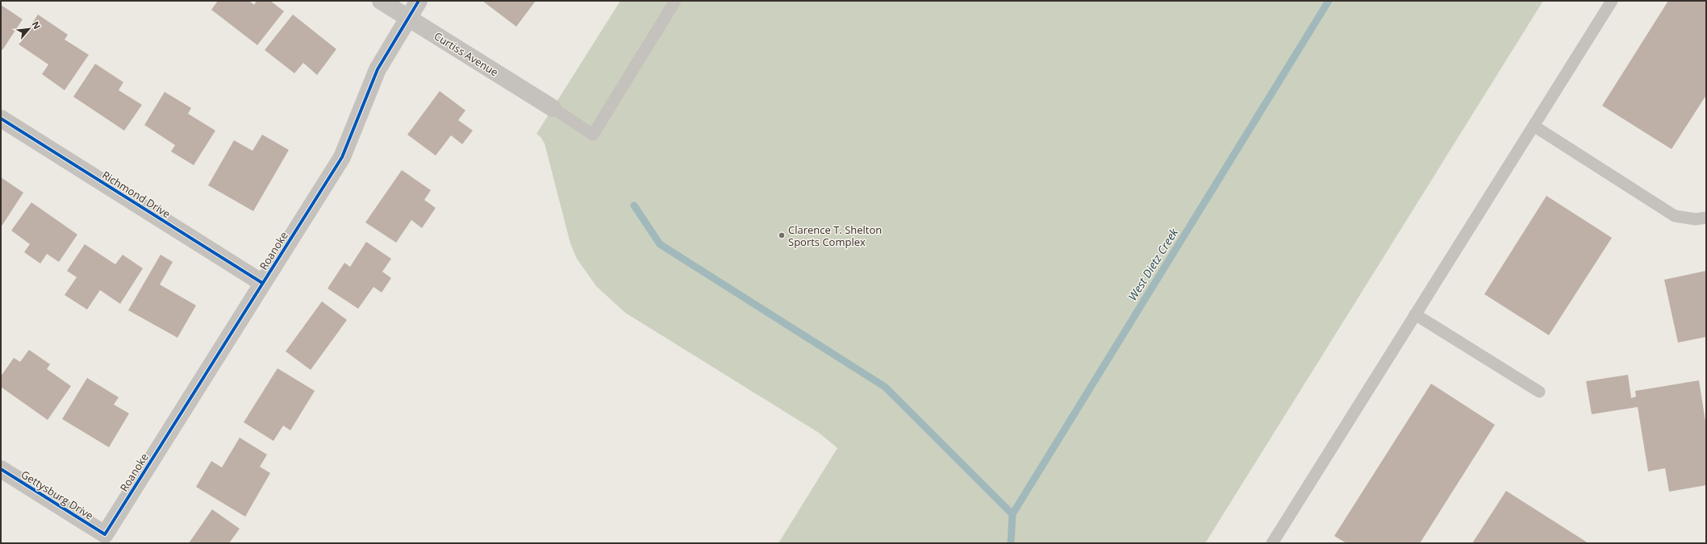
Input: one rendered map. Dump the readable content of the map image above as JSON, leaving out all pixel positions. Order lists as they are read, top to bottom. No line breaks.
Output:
{"streets":{"street":["Curtiss Avenue","Richmond Drive","Roanoke","Gettysburg Drive"]},"crossings":[["Curtiss Avenue","Roanoke"],["Richmond Drive","Roanoke"],["Roanoke","Gettysburg Drive"]],"water":["West Dietz Creek"],"places":["Clarence T. Shelton Sports Complex"],"north":"top right"}
